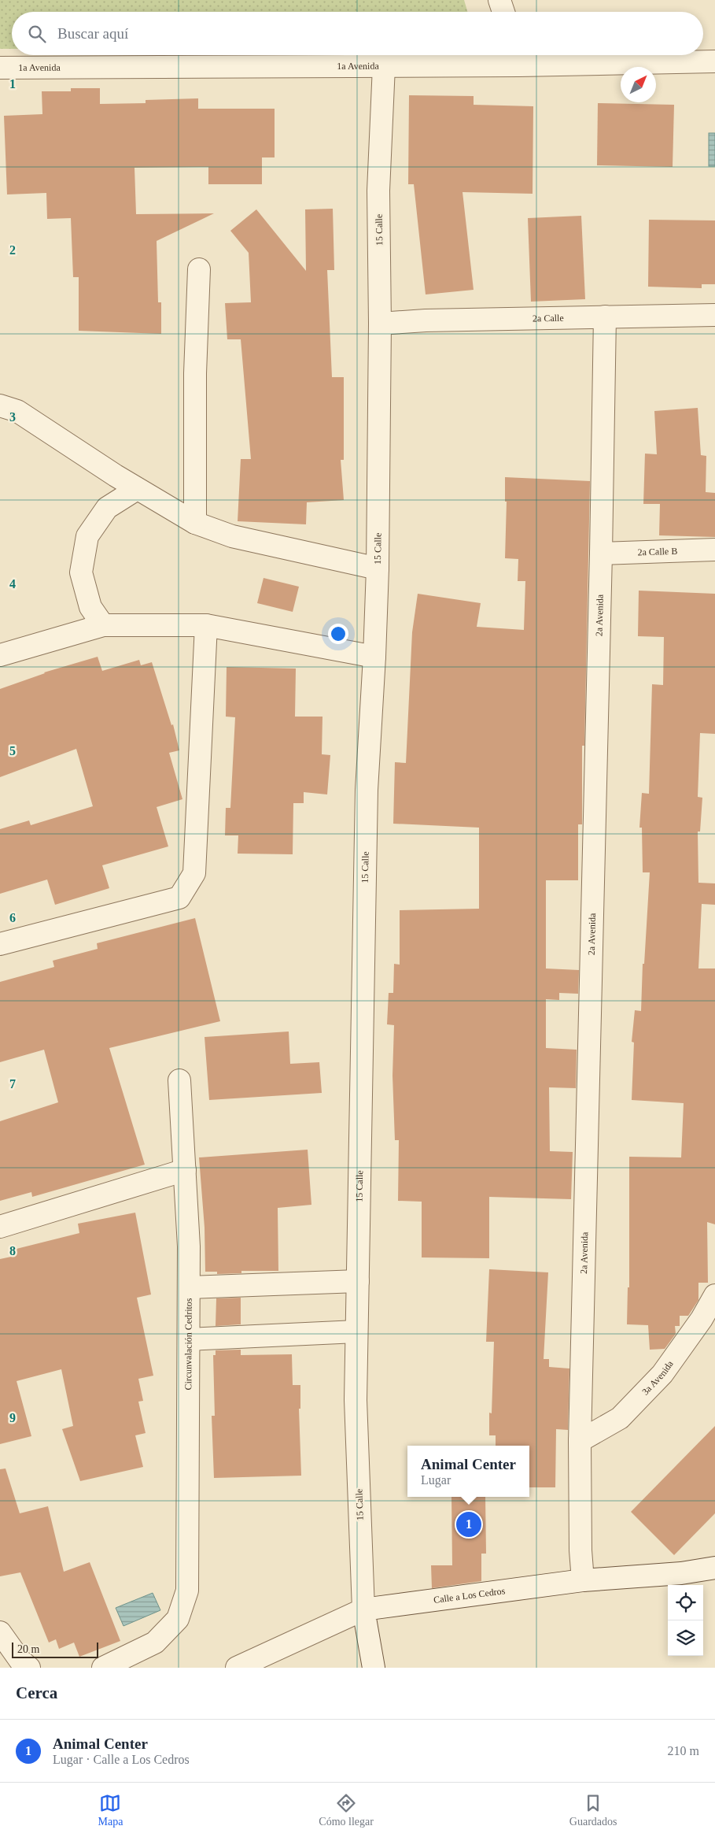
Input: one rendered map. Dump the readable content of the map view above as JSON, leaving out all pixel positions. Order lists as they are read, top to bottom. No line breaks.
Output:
{"streets":{"street":["1a Avenida","15 Calle","2a Calle","2a Calle B","2a Avenida","Circunvalación Cedritos","3a Avenida","Calle a Los Cedros"]},"crossings":[["1a Avenida","15 Calle"],["15 Calle","2a Calle"],["15 Calle","Calle a Los Cedros"],["2a Calle","2a Avenida"],["2a Calle B","2a Avenida"],["2a Avenida","3a Avenida"],["2a Avenida","Calle a Los Cedros"]],"scale_bar":"20 m","north":"top right","page":{"search":"Buscar aquí","popup":["Animal Center","Lugar"],"pins":"1","scale":"20 m","heading":"Cerca","list":[{"mark":"1","name":"Animal Center","note":"Lugar · Calle a Los Cedros","value":"210 m"}],"nav":["Mapa","Cómo llegar","Guardados"]},"grid":{"rows":["1","2","3","4","5","6","7","8","9"]}}
